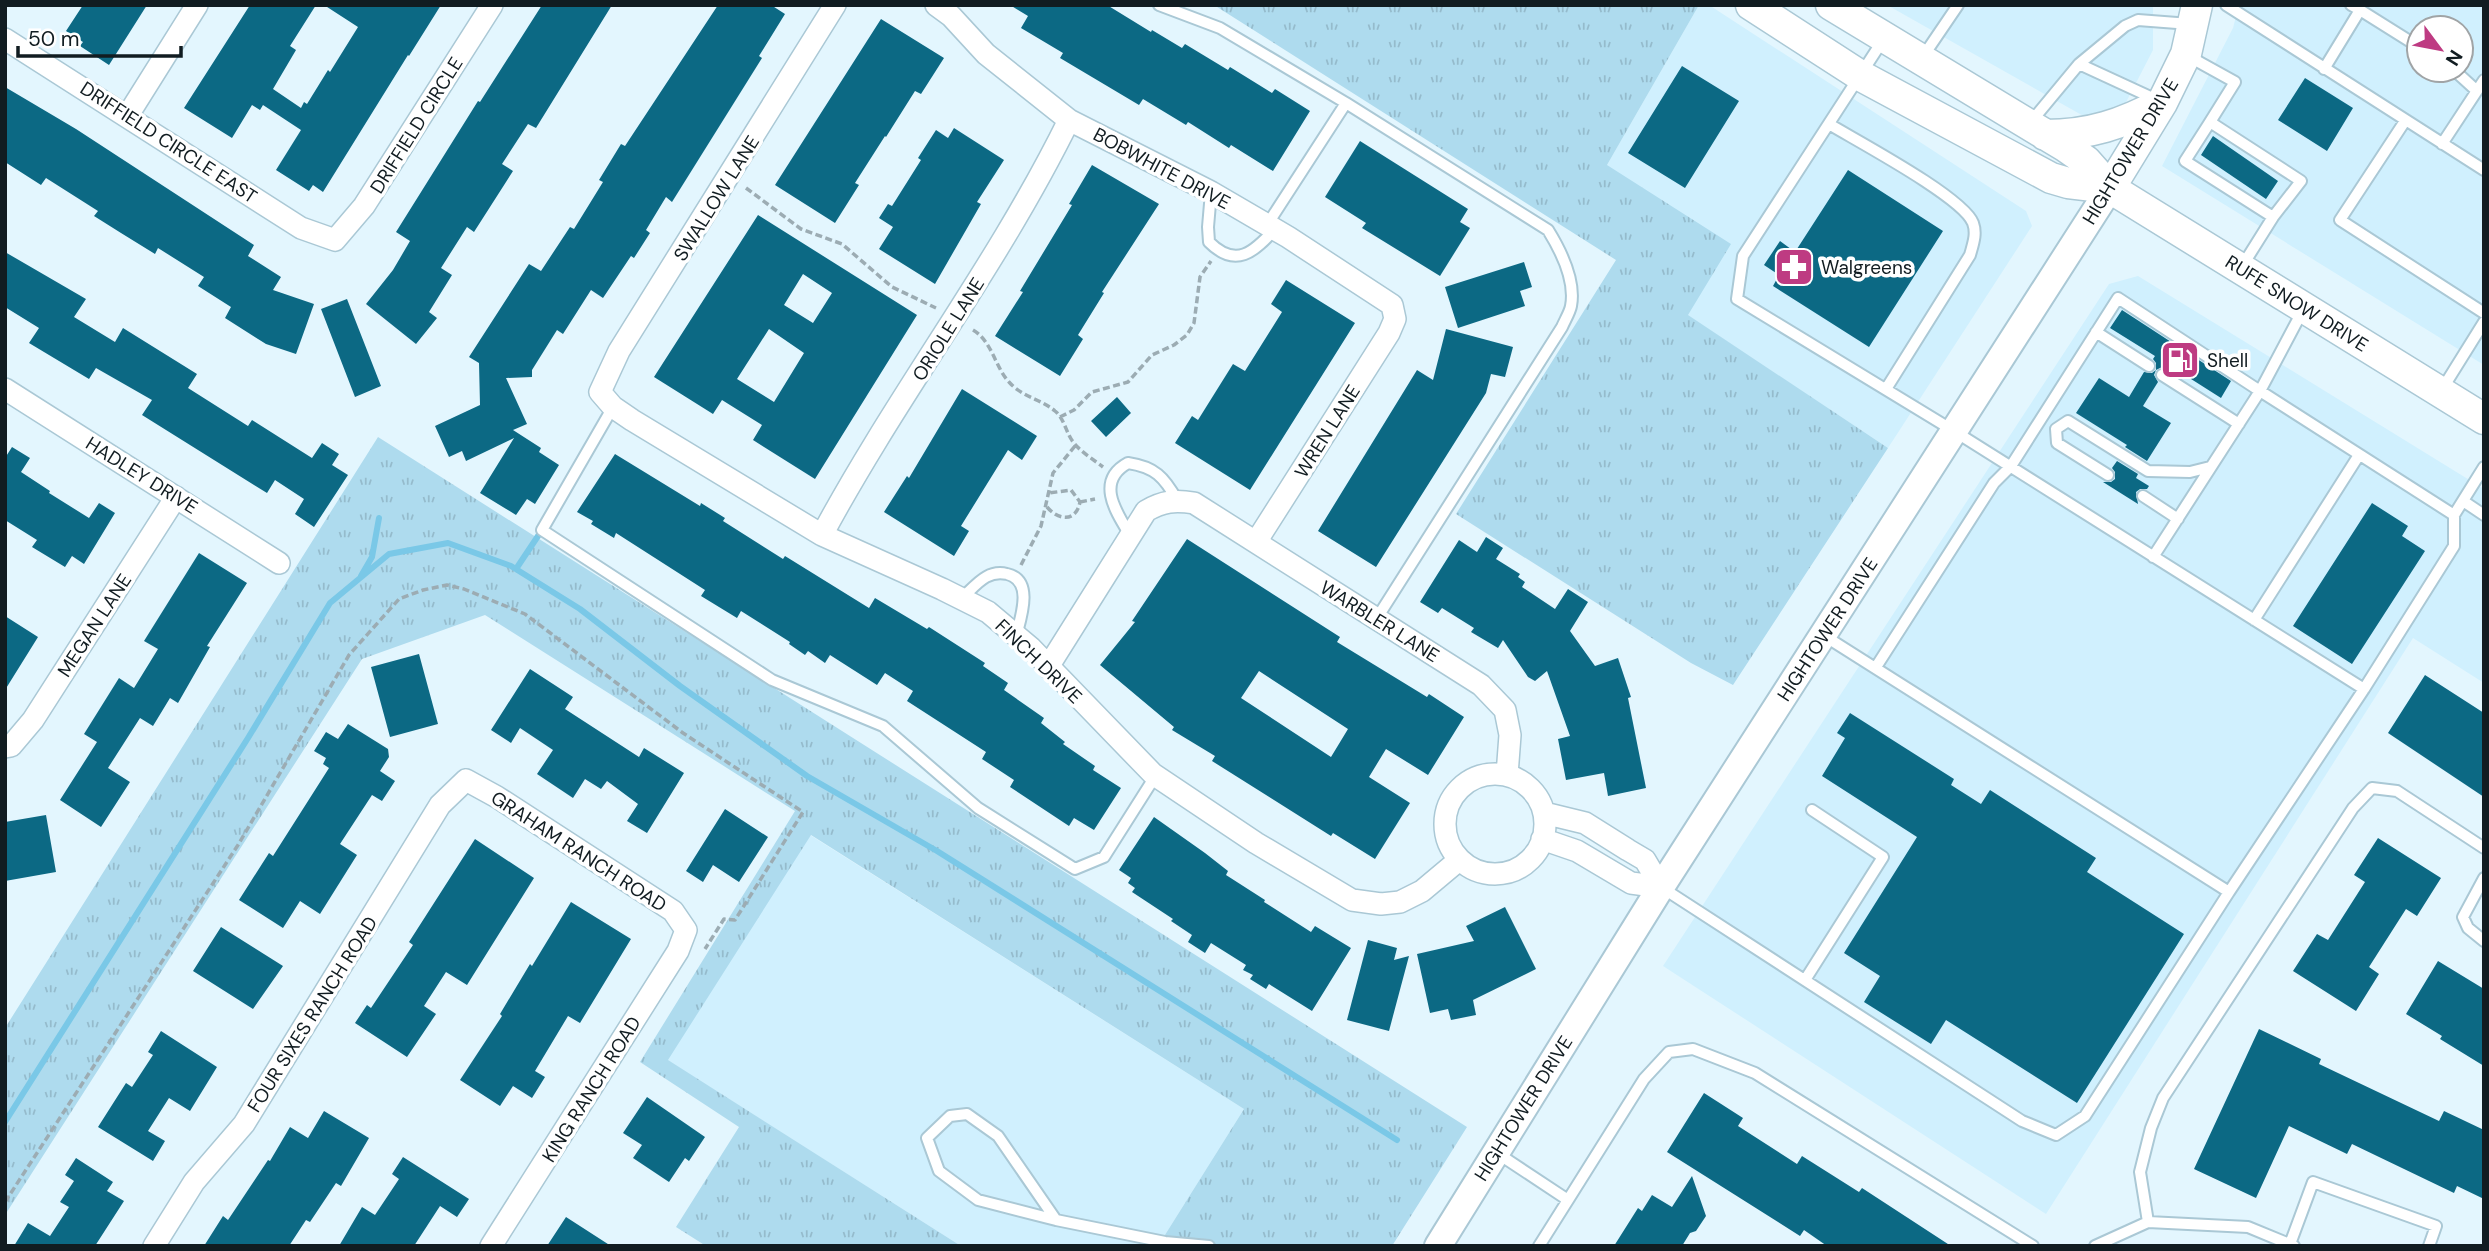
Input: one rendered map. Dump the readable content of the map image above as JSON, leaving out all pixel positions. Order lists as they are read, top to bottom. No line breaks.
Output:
{"streets":{"main road":["HIGHTOWER DRIVE","RUFE SNOW DRIVE"],"street":["DRIFFIELD CIRCLE","DRIFFIELD CIRCLE EAST","BOBWHITE DRIVE","SWALLOW LANE","ORIOLE LANE","WREN LANE","HADLEY DRIVE","WARBLER LANE","MEGAN LANE","FINCH DRIVE","GRAHAM RANCH ROAD","FOUR SIXES RANCH ROAD","KING RANCH ROAD"]},"crossings":[["DRIFFIELD CIRCLE","DRIFFIELD CIRCLE EAST"],["HIGHTOWER DRIVE","RUFE SNOW DRIVE"],["BOBWHITE DRIVE","ORIOLE LANE"],["BOBWHITE DRIVE","WREN LANE"],["SWALLOW LANE","FINCH DRIVE"],["ORIOLE LANE","FINCH DRIVE"],["WREN LANE","WARBLER LANE"],["HADLEY DRIVE","MEGAN LANE"],["WARBLER LANE","FINCH DRIVE"],["GRAHAM RANCH ROAD","FOUR SIXES RANCH ROAD"],["GRAHAM RANCH ROAD","KING RANCH ROAD"]],"places":{"pharmacy":["Walgreens"],"fuel station":["Shell"]},"scale_bar":"50 m","north":"bottom right"}
